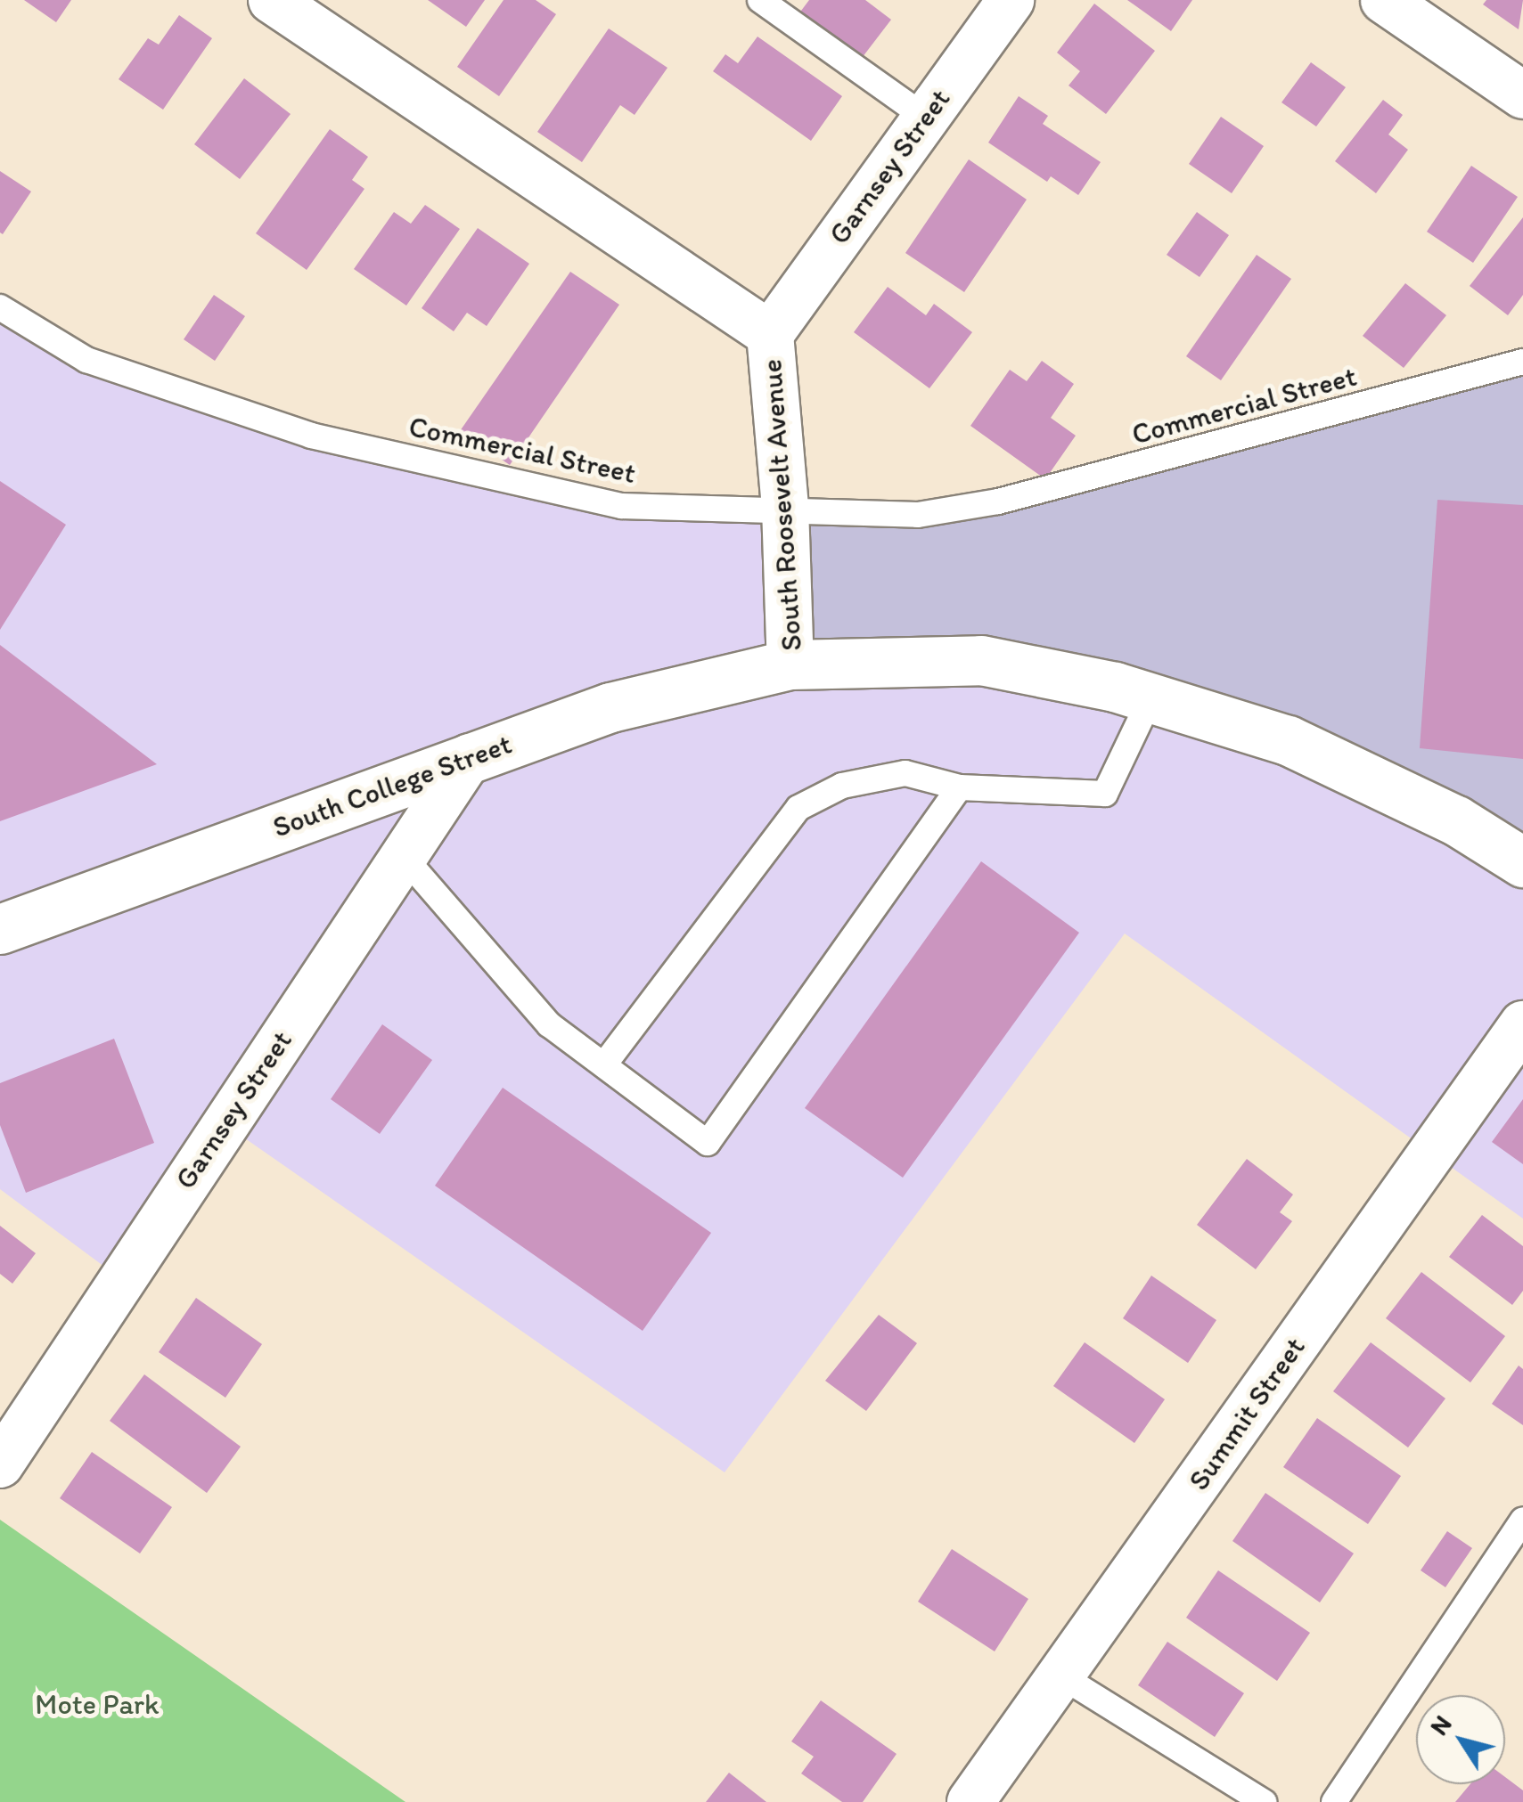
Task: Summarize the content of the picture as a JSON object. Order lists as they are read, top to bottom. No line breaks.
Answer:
{"streets":{"street":["Garnsey Street","South Roosevelt Avenue","South College Street","Summit Street"],"lane":["Commercial Street"]},"crossings":[["Garnsey Street","South Roosevelt Avenue"],["Garnsey Street","South College Street"],["Commercial Street","South Roosevelt Avenue"],["South Roosevelt Avenue","South College Street"]],"parks":["Mote Park"],"north":"top left"}
